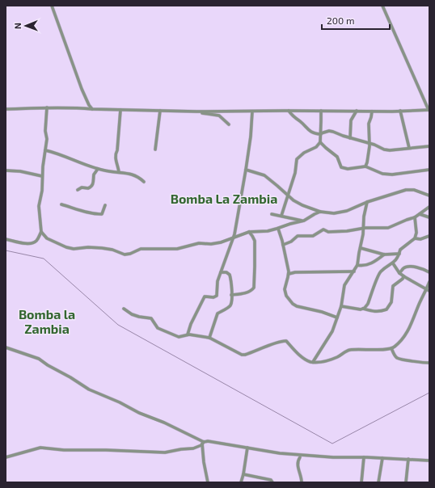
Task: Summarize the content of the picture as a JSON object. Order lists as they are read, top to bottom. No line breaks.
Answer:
{"districts":["Bomba La Zambia","Bomba la Zambia"],"scale_bar":"200 m","north":"left"}
